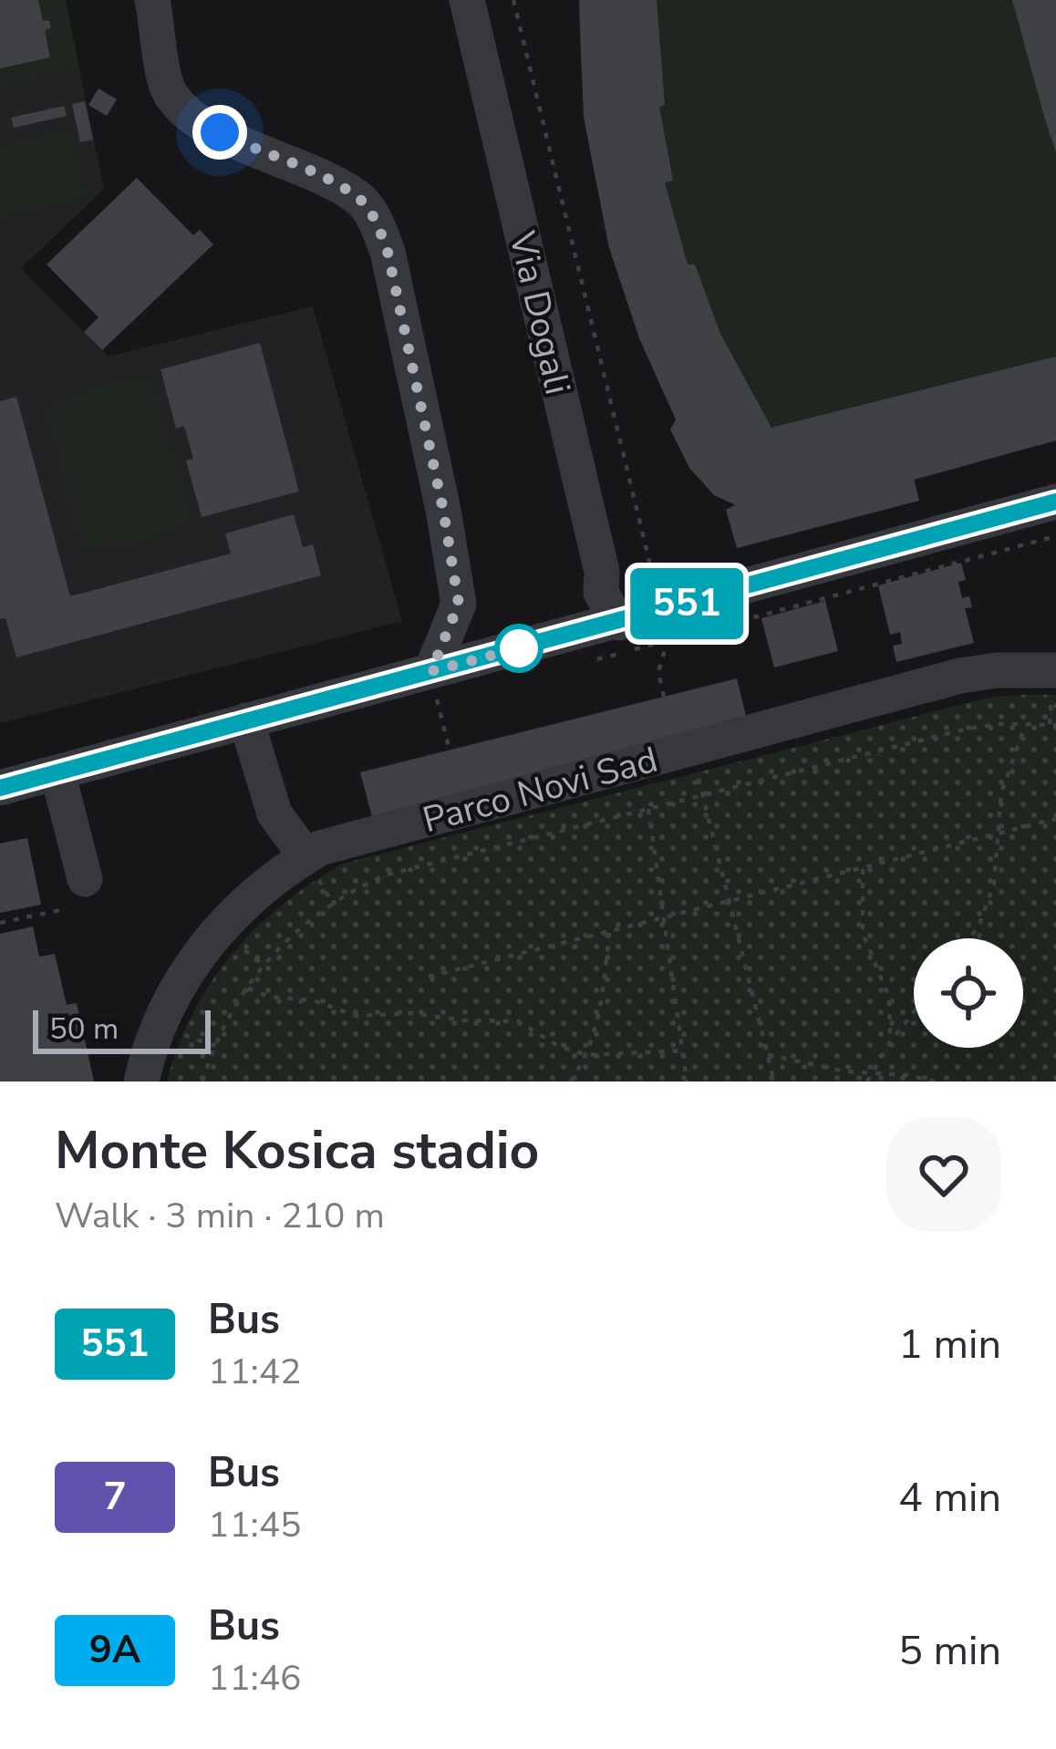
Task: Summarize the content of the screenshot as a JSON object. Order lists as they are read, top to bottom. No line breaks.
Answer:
{"streets":{"street":["Via Dogali","Parco Novi Sad"]},"lines":["bus line 551"],"scale_bar":"50 m","page":{"on_map":"551","scale":"50 m","heading":["Monte Kosica stadio","Walk · 3 min · 210 m"],"list":[{"mark":"551","name":"Bus","note":"11:42","value":"1 min"},{"mark":"7","name":"Bus","note":"11:45","value":"4 min"},{"mark":"9A","name":"Bus","note":"11:46","value":"5 min"}]}}
